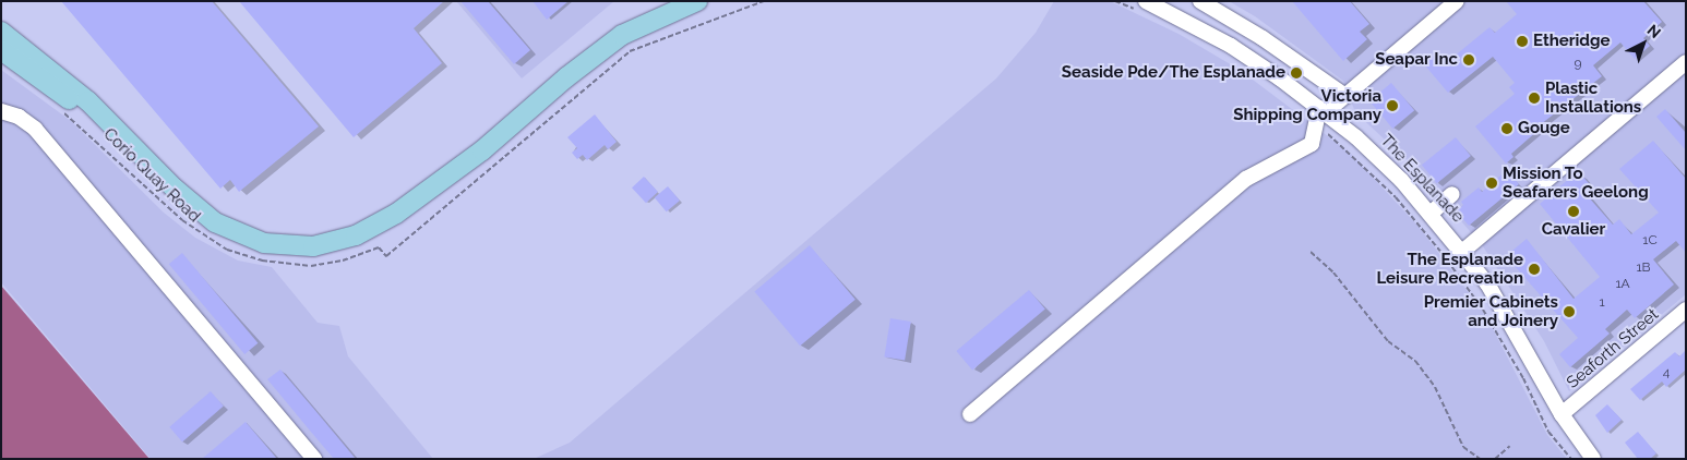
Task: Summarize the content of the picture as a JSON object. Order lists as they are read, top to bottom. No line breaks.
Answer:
{"streets":{"main road":["Corio Quay Road"],"street":["The Esplanade","Seaforth Street"]},"crossings":[["The Esplanade","Seaforth Street"]],"places":["Etheridge","Seapar Inc","Seaside Pde/The Esplanade","Plastic Installations","Victoria Shipping Company","Gouge","Mission To Seafarers Geelong","Cavalier","The Esplanade Leisure Recreation","Premier Cabinets and Joinery"],"house_numbers":["9","1C","1B","1A","1","4"],"north":"top right"}
